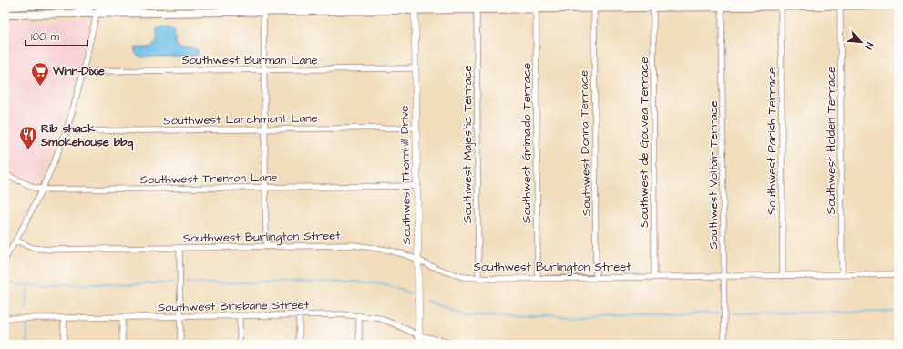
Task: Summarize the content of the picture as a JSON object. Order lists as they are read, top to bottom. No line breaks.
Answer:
{"streets":{"street":["Southwest Burman Lane","Southwest Larchmont Lane","Southwest Holden Terrace","Southwest Parish Terrace","Southwest de Gouvea Terrace","Southwest Grimaldo Terrace","Southwest Donna Terrace","Southwest Majestic Terrace","Southwest Thornhill Drive","Southwest Voltair Terrace","Southwest Trenton Lane","Southwest Burlington Street","Southwest Brisbane Street"]},"crossings":[["Southwest Burman Lane","Southwest Thornhill Drive"],["Southwest Larchmont Lane","Southwest Thornhill Drive"],["Southwest Holden Terrace","Southwest Burlington Street"],["Southwest Parish Terrace","Southwest Burlington Street"],["Southwest de Gouvea Terrace","Southwest Burlington Street"],["Southwest Grimaldo Terrace","Southwest Burlington Street"],["Southwest Donna Terrace","Southwest Burlington Street"],["Southwest Majestic Terrace","Southwest Burlington Street"],["Southwest Thornhill Drive","Southwest Trenton Lane"],["Southwest Thornhill Drive","Southwest Burlington Street"],["Southwest Thornhill Drive","Southwest Brisbane Street"],["Southwest Voltair Terrace","Southwest Burlington Street"]],"places":{"supermarket":["Winn-Dixie"],"restaurant":["Rib shack Smokehouse bbq"]},"scale_bar":"100 m","north":"bottom right"}
